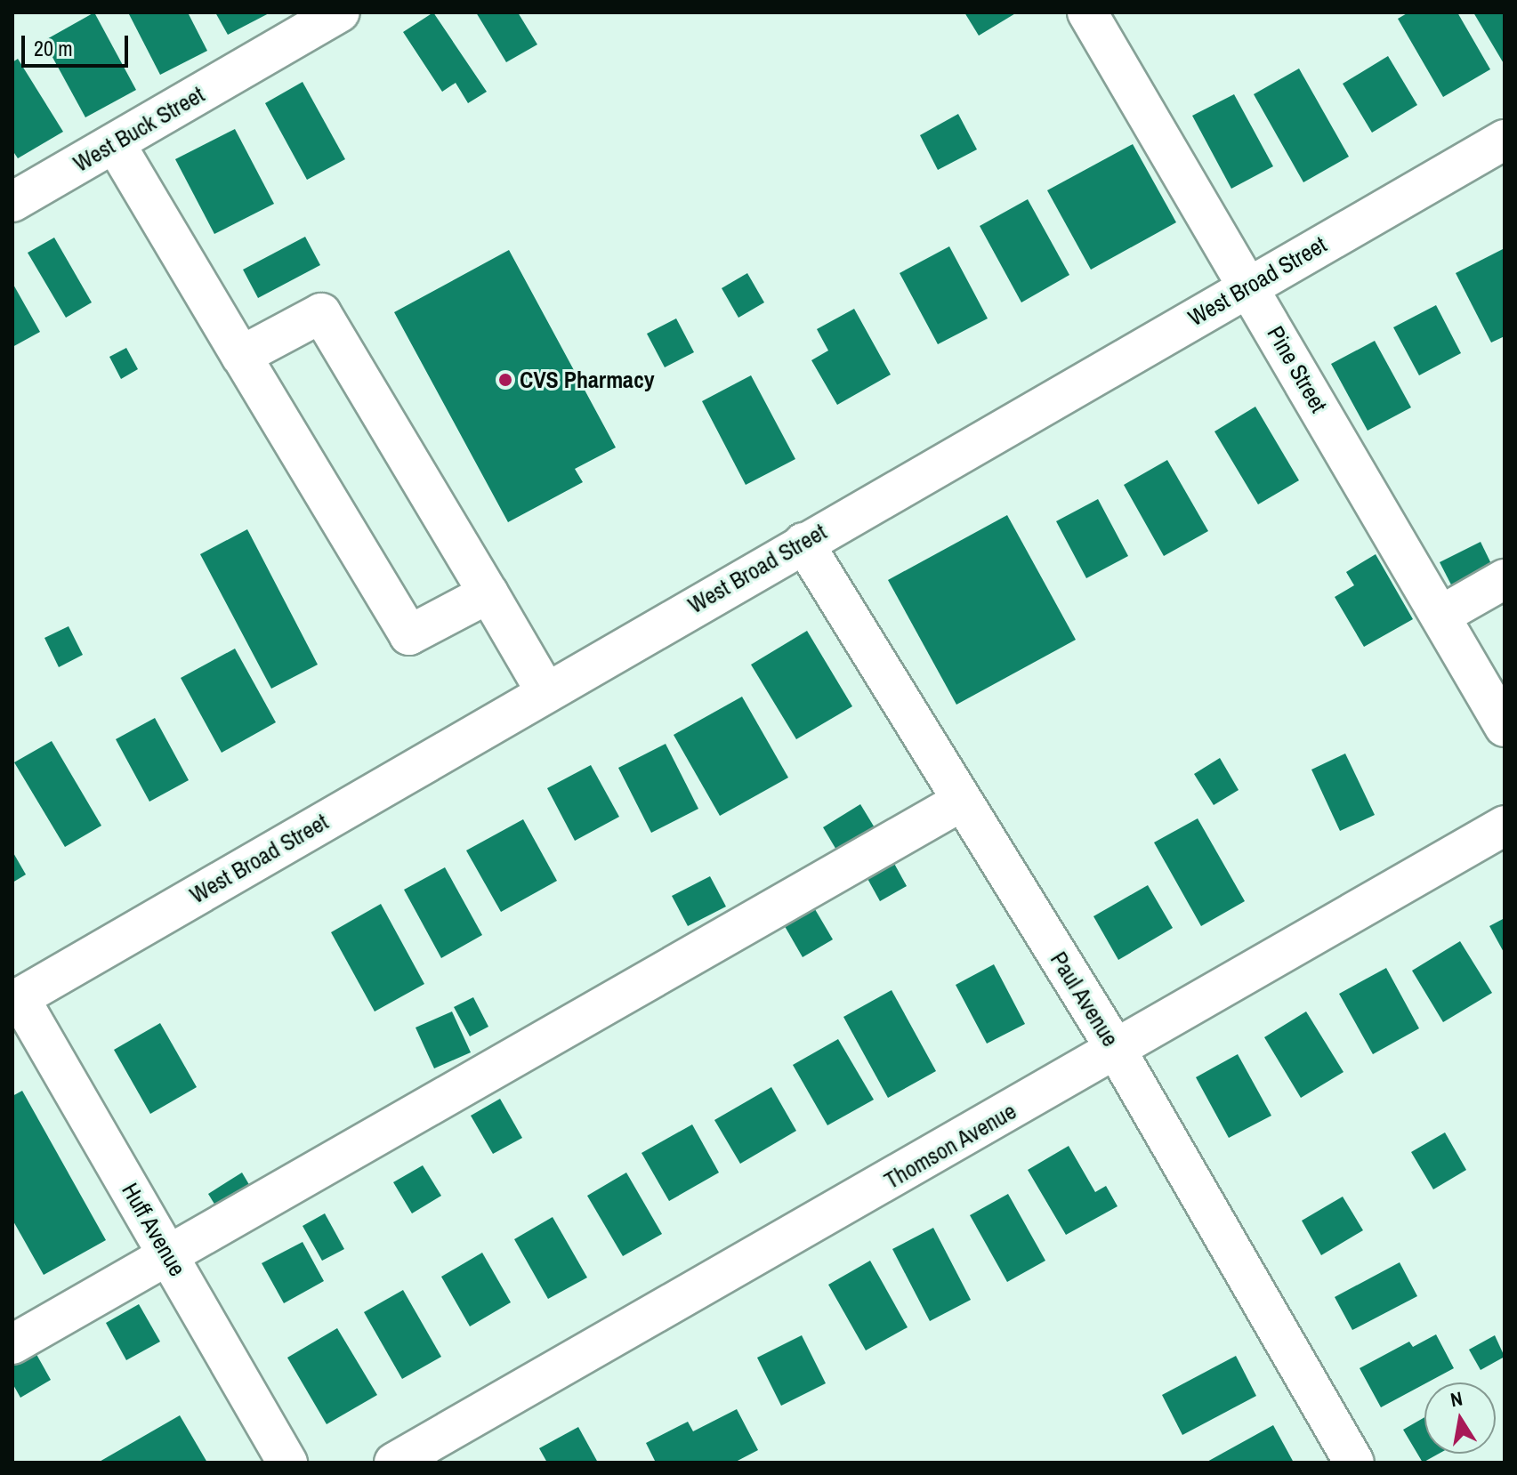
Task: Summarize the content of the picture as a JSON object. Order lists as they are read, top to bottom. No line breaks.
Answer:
{"streets":{"street":["West Buck Street","West Broad Street","Pine Street","Paul Avenue","Thomson Avenue","Huff Avenue"]},"crossings":[["West Broad Street","Pine Street"],["West Broad Street","Paul Avenue"],["West Broad Street","Huff Avenue"],["Paul Avenue","Thomson Avenue"]],"places":["CVS Pharmacy"],"scale_bar":"20 m","north":"top"}
